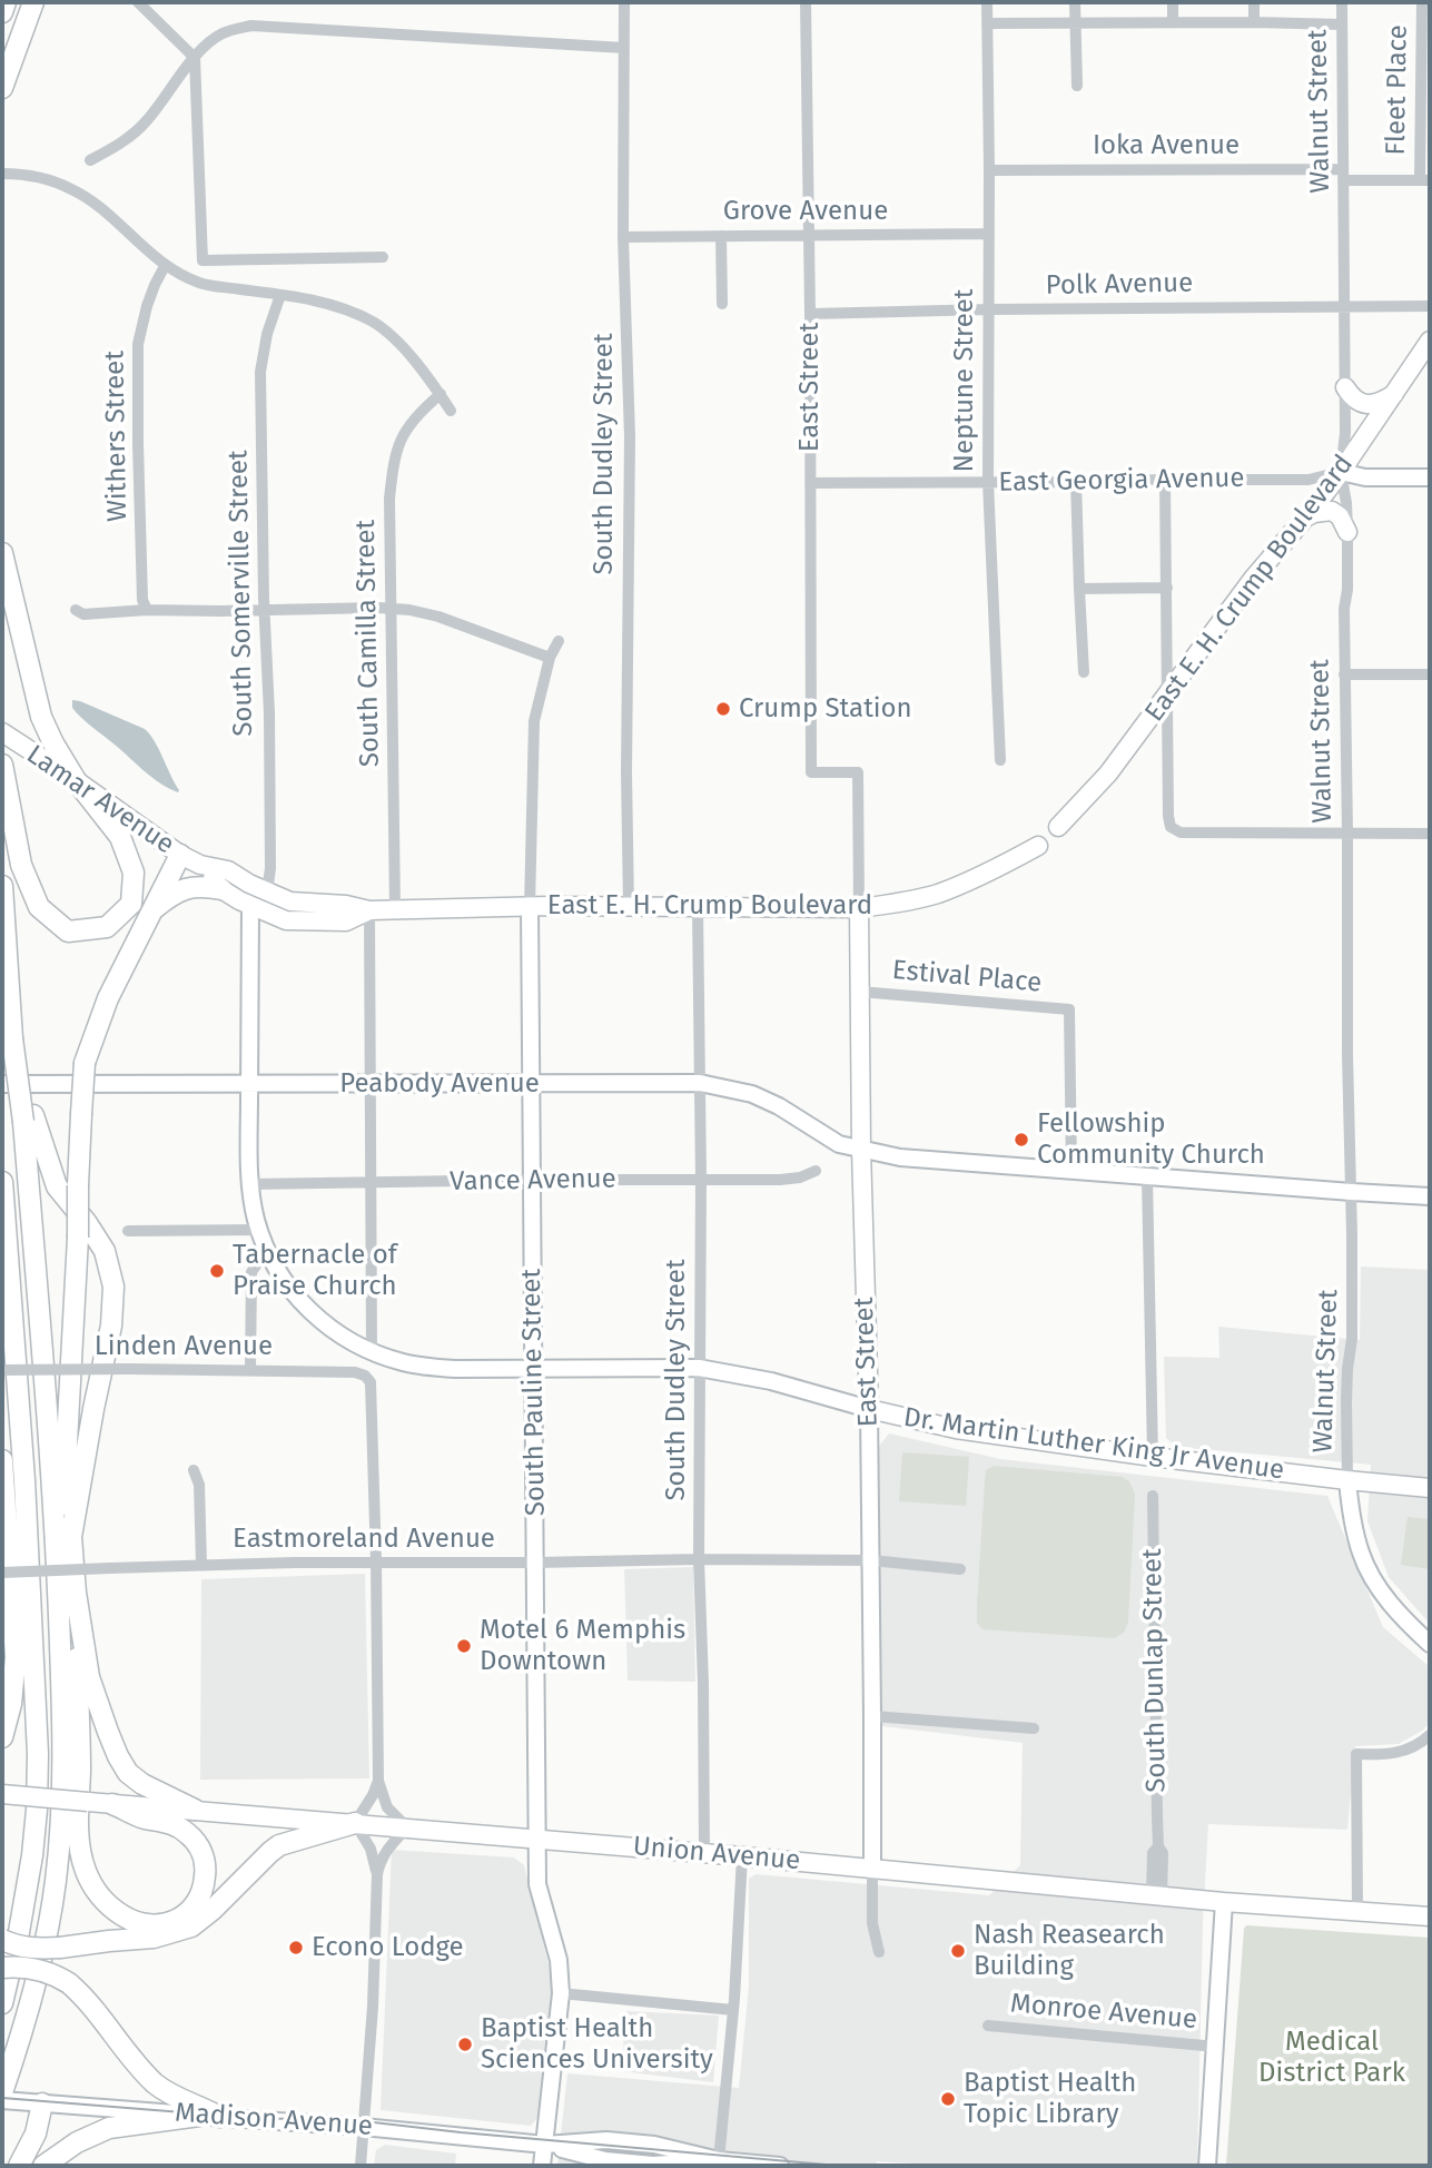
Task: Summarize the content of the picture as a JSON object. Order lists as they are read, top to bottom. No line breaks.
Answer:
{"streets":{"main road":["East Street","East E. H. Crump Boulevard","Lamar Avenue","Dr. Martin Luther King Jr Avenue","Union Avenue"],"street":["Fleet Place","Walnut Street","Ioka Avenue","Grove Avenue","Polk Avenue","Neptune Street","Withers Street","South Dudley Street","East Georgia Avenue","South Somerville Street","South Camilla Street","Estival Place","Peabody Avenue","Vance Avenue","Linden Avenue","South Pauline Street","Eastmoreland Avenue","South Dunlap Street","Monroe Avenue","Madison Avenue"]},"crossings":[["Fleet Place","Ioka Avenue"],["Walnut Street","Ioka Avenue"],["Walnut Street","Polk Avenue"],["Walnut Street","East Georgia Avenue"],["Walnut Street","East E. H. Crump Boulevard"],["Walnut Street","Dr. Martin Luther King Jr Avenue"],["Ioka Avenue","Neptune Street"],["Grove Avenue","Neptune Street"],["Grove Avenue","East Street"],["Grove Avenue","South Dudley Street"],["Polk Avenue","Neptune Street"],["Polk Avenue","East Street"],["Neptune Street","East Georgia Avenue"],["East Street","East Georgia Avenue"],["East Street","East E. H. Crump Boulevard"],["East Street","Estival Place"],["East Street","Peabody Avenue"],["East Street","Dr. Martin Luther King Jr Avenue"],["East Street","Eastmoreland Avenue"],["East Street","Union Avenue"],["South Dudley Street","East E. H. Crump Boulevard"],["South Dudley Street","Peabody Avenue"],["South Dudley Street","Vance Avenue"],["South Dudley Street","Dr. Martin Luther King Jr Avenue"],["South Dudley Street","Eastmoreland Avenue"],["South Dudley Street","Union Avenue"],["East Georgia Avenue","East E. H. Crump Boulevard"],["East E. H. Crump Boulevard","South Somerville Street"],["East E. H. Crump Boulevard","South Camilla Street"],["East E. H. Crump Boulevard","Lamar Avenue"],["East E. H. Crump Boulevard","South Pauline Street"],["East E. H. Crump Boulevard","Dr. Martin Luther King Jr Avenue"],["Peabody Avenue","South Pauline Street"],["Peabody Avenue","Dr. Martin Luther King Jr Avenue"],["Vance Avenue","South Pauline Street"],["Vance Avenue","Dr. Martin Luther King Jr Avenue"],["Linden Avenue","Eastmoreland Avenue"],["South Pauline Street","Dr. Martin Luther King Jr Avenue"],["South Pauline Street","Eastmoreland Avenue"],["South Pauline Street","Union Avenue"],["South Pauline Street","Madison Avenue"],["South Dunlap Street","Union Avenue"]],"parks":["Medical District Park"],"places":["Crump Station","Fellowship Community Church","Tabernacle of Praise Church","Motel 6 Memphis Downtown","Econo Lodge","Nash Reasearch Building","Baptist Health Sciences University","Baptist Health Topic Library"]}
